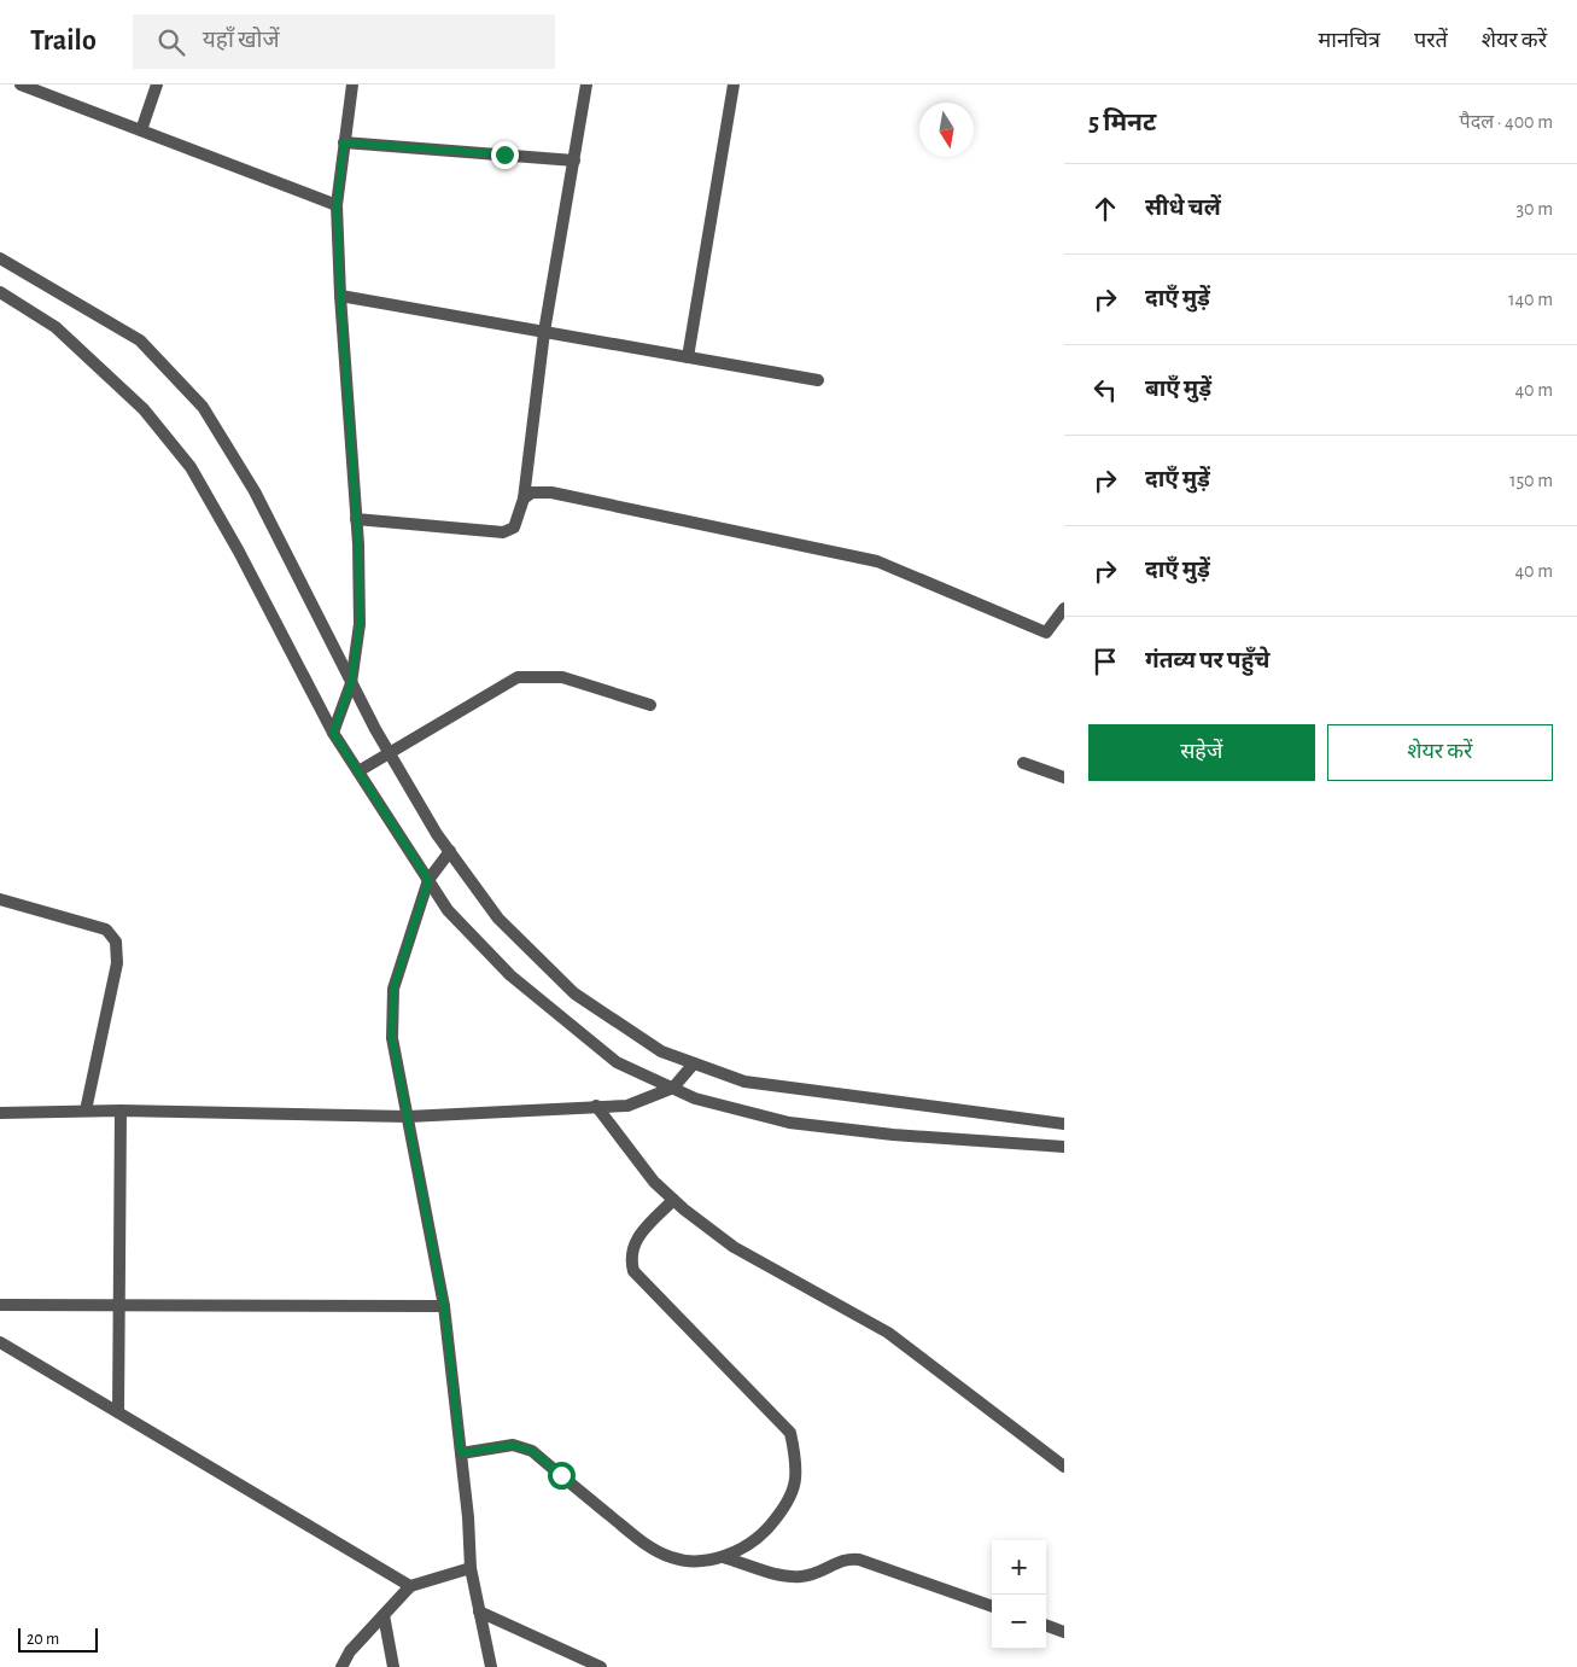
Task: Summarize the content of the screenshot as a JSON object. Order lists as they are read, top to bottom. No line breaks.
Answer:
{"scale_bar":"20 m","north":"bottom","page":{"header":"Trailo","search":"यहाँ खोजें","nav":["मानचित्र","परतें","शेयर करें"],"heading":["5 मिनट","पैदल · 400 m"],"list":[["सीधे चलें","30 m"],["दाएँ मुड़ें","140 m"],["बाएँ मुड़ें","40 m"],["दाएँ मुड़ें","150 m"],["दाएँ मुड़ें","40 m"],"गंतव्य पर पहुँचे"],"buttons":["सहेजें","शेयर करें"],"map_buttons":["+","−"],"scale":"20 m"}}
